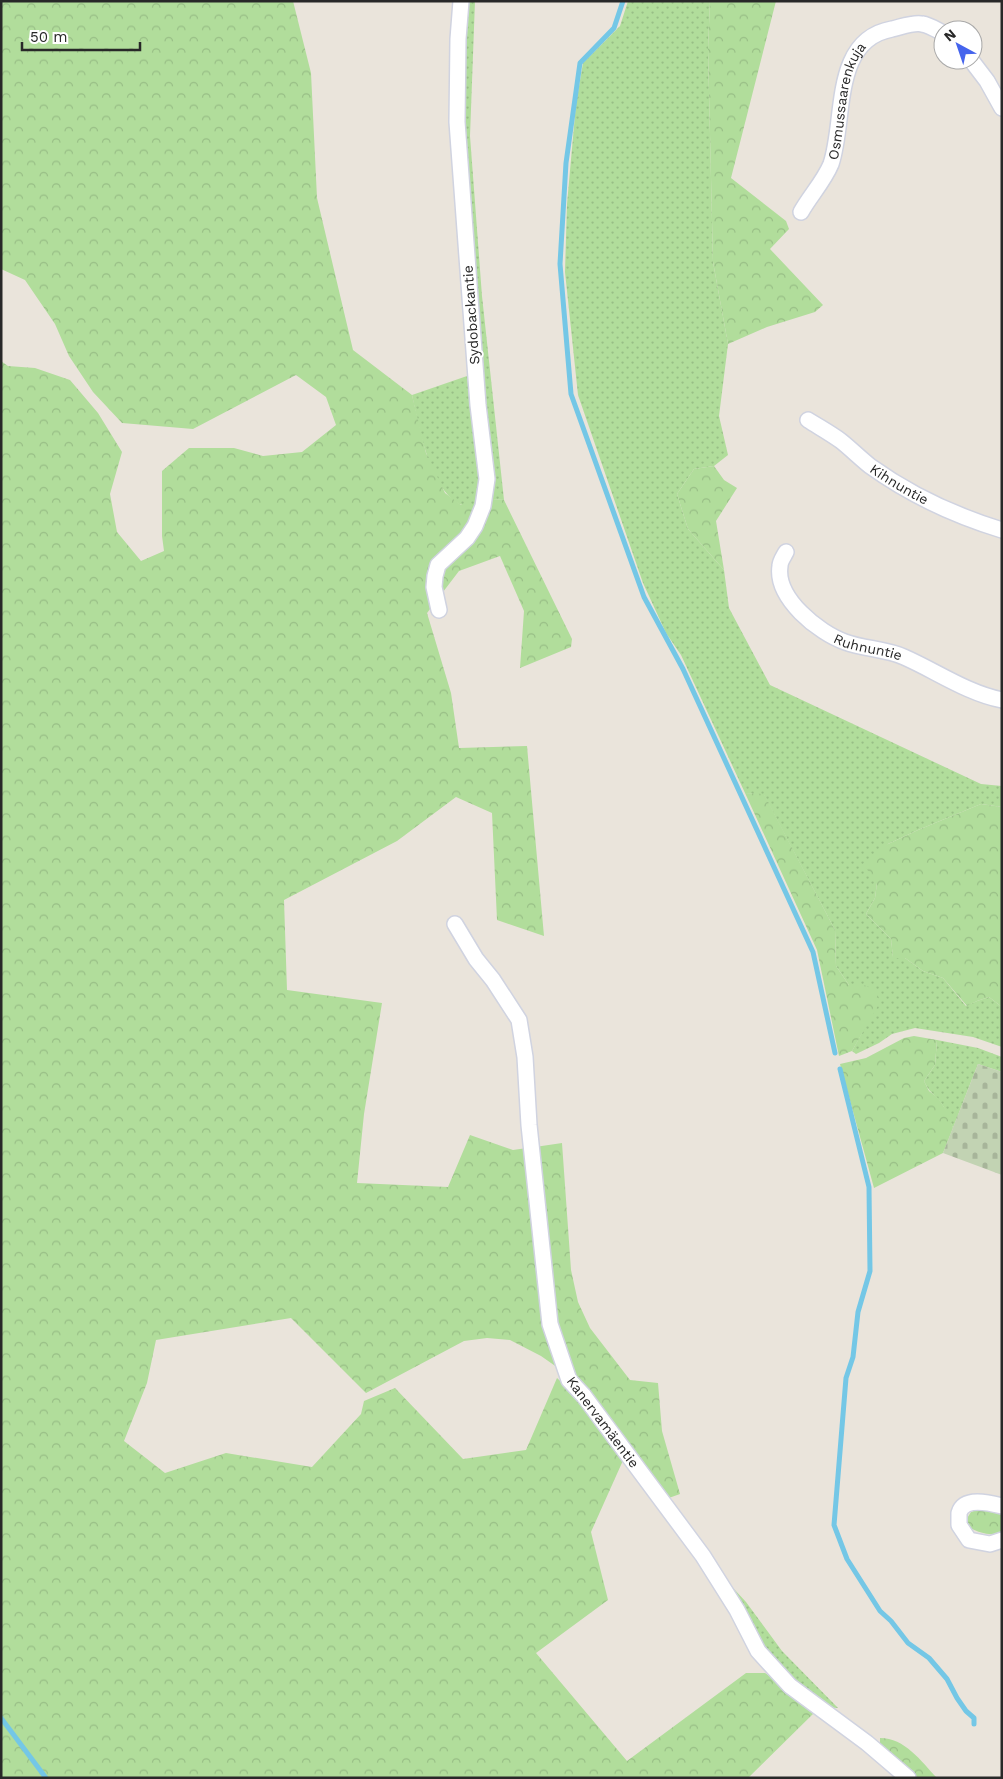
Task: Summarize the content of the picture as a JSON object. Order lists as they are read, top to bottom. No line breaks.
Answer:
{"streets":{"street":["Osmussaarenkuja","Sydobackantie","Kihnuntie","Ruhnuntie","Kanervamäentie"]},"scale_bar":"50 m","north":"top left"}
